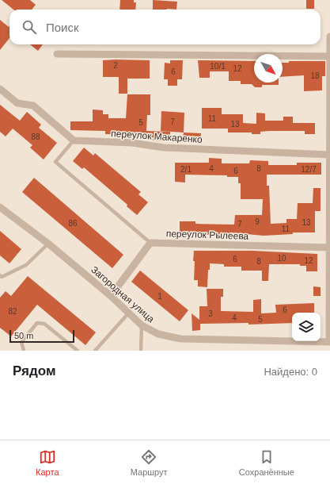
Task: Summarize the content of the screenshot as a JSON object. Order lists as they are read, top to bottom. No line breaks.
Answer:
{"streets":{"street":["переулок Макаренко","переулок Рылеева","Загородная улица"]},"house_numbers":["2","10/1","12","6","18","11","7","5","13","88","4","8","2/1","12/7","6","9","13","86","7","11","10","6","12","8","1","6","82","3","4","5"],"scale_bar":"50 m","north":"bottom right","page":{"search":"Поиск","scale":"50 m","heading":["Рядом","Найдено: 0"],"nav":["Карта","Маршрут","Сохранённые"]}}
